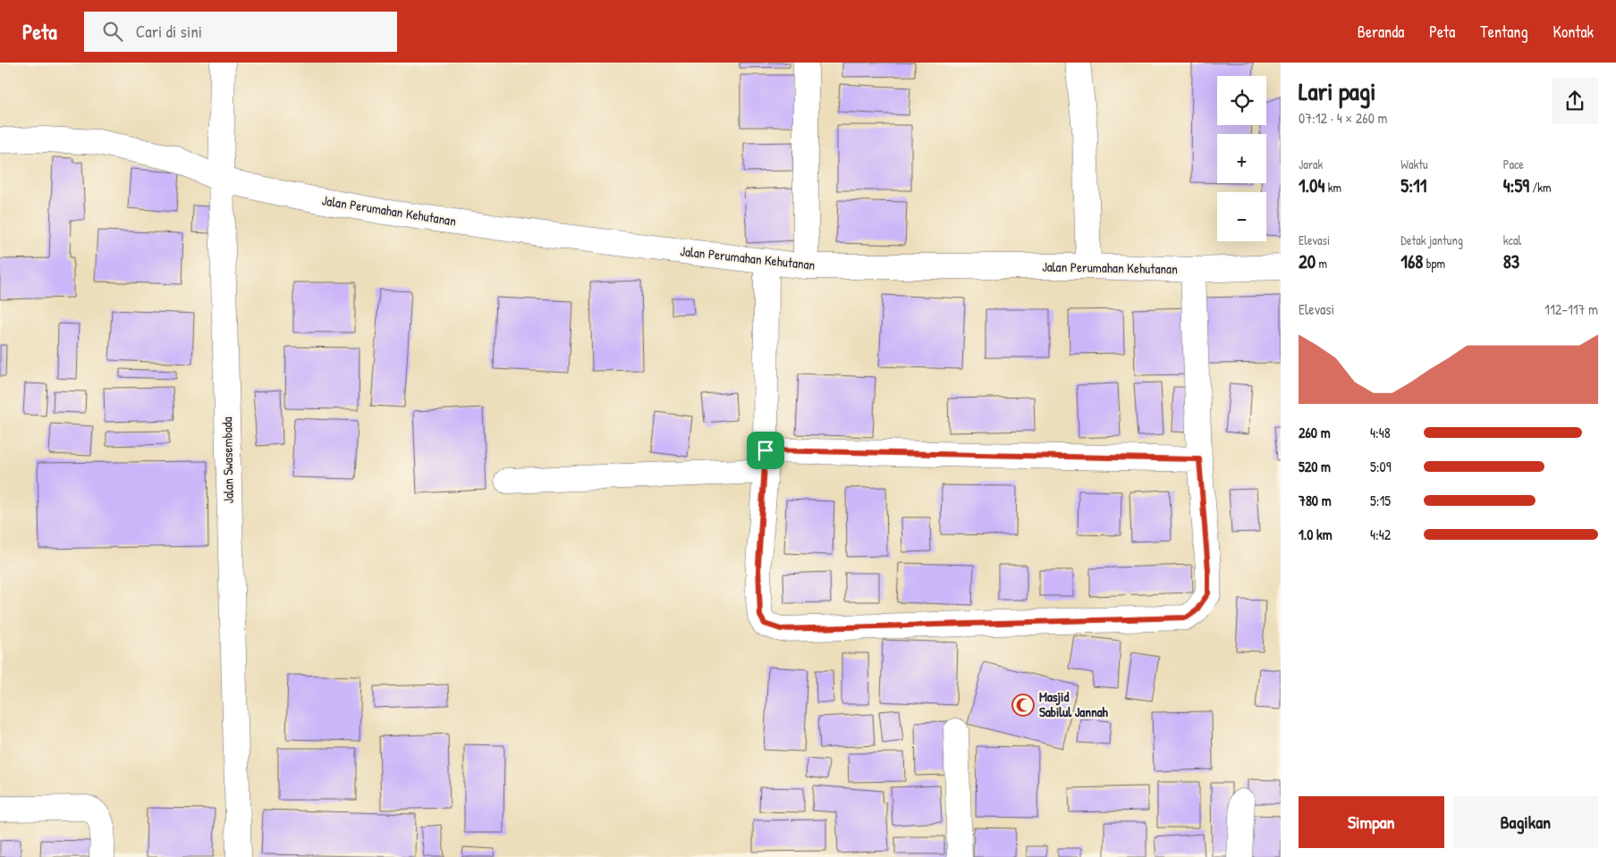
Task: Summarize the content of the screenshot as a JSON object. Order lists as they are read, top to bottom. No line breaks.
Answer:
{"streets":{"street":["Jalan Perumahan Kehutanan","Jalan Swasembada"]},"crossings":[["Jalan Perumahan Kehutanan","Jalan Swasembada"]],"places":{"mosque":["Masjid Sabilul Jannah"]},"page":{"header":"Peta","search":"Cari di sini","nav":["Beranda","Peta","Tentang","Kontak"],"heading":["Lari pagi","07:12 · 4 × 260 m"],"map_buttons":["+","−"],"stats":[["Jarak","1.04 km"],["Waktu","5:11"],["Pace","4:59 /km"],["Elevasi","20 m"],["Detak jantung","168 bpm"],["kcal","83"]],"chart":["Elevasi","112–117 m"],"list":[{"name":"260 m","note":"4:48"},{"name":"520 m","note":"5:09"},{"name":"780 m","note":"5:15"},{"name":"1.0 km","note":"4:42"}],"buttons":["Simpan","Bagikan"]}}
